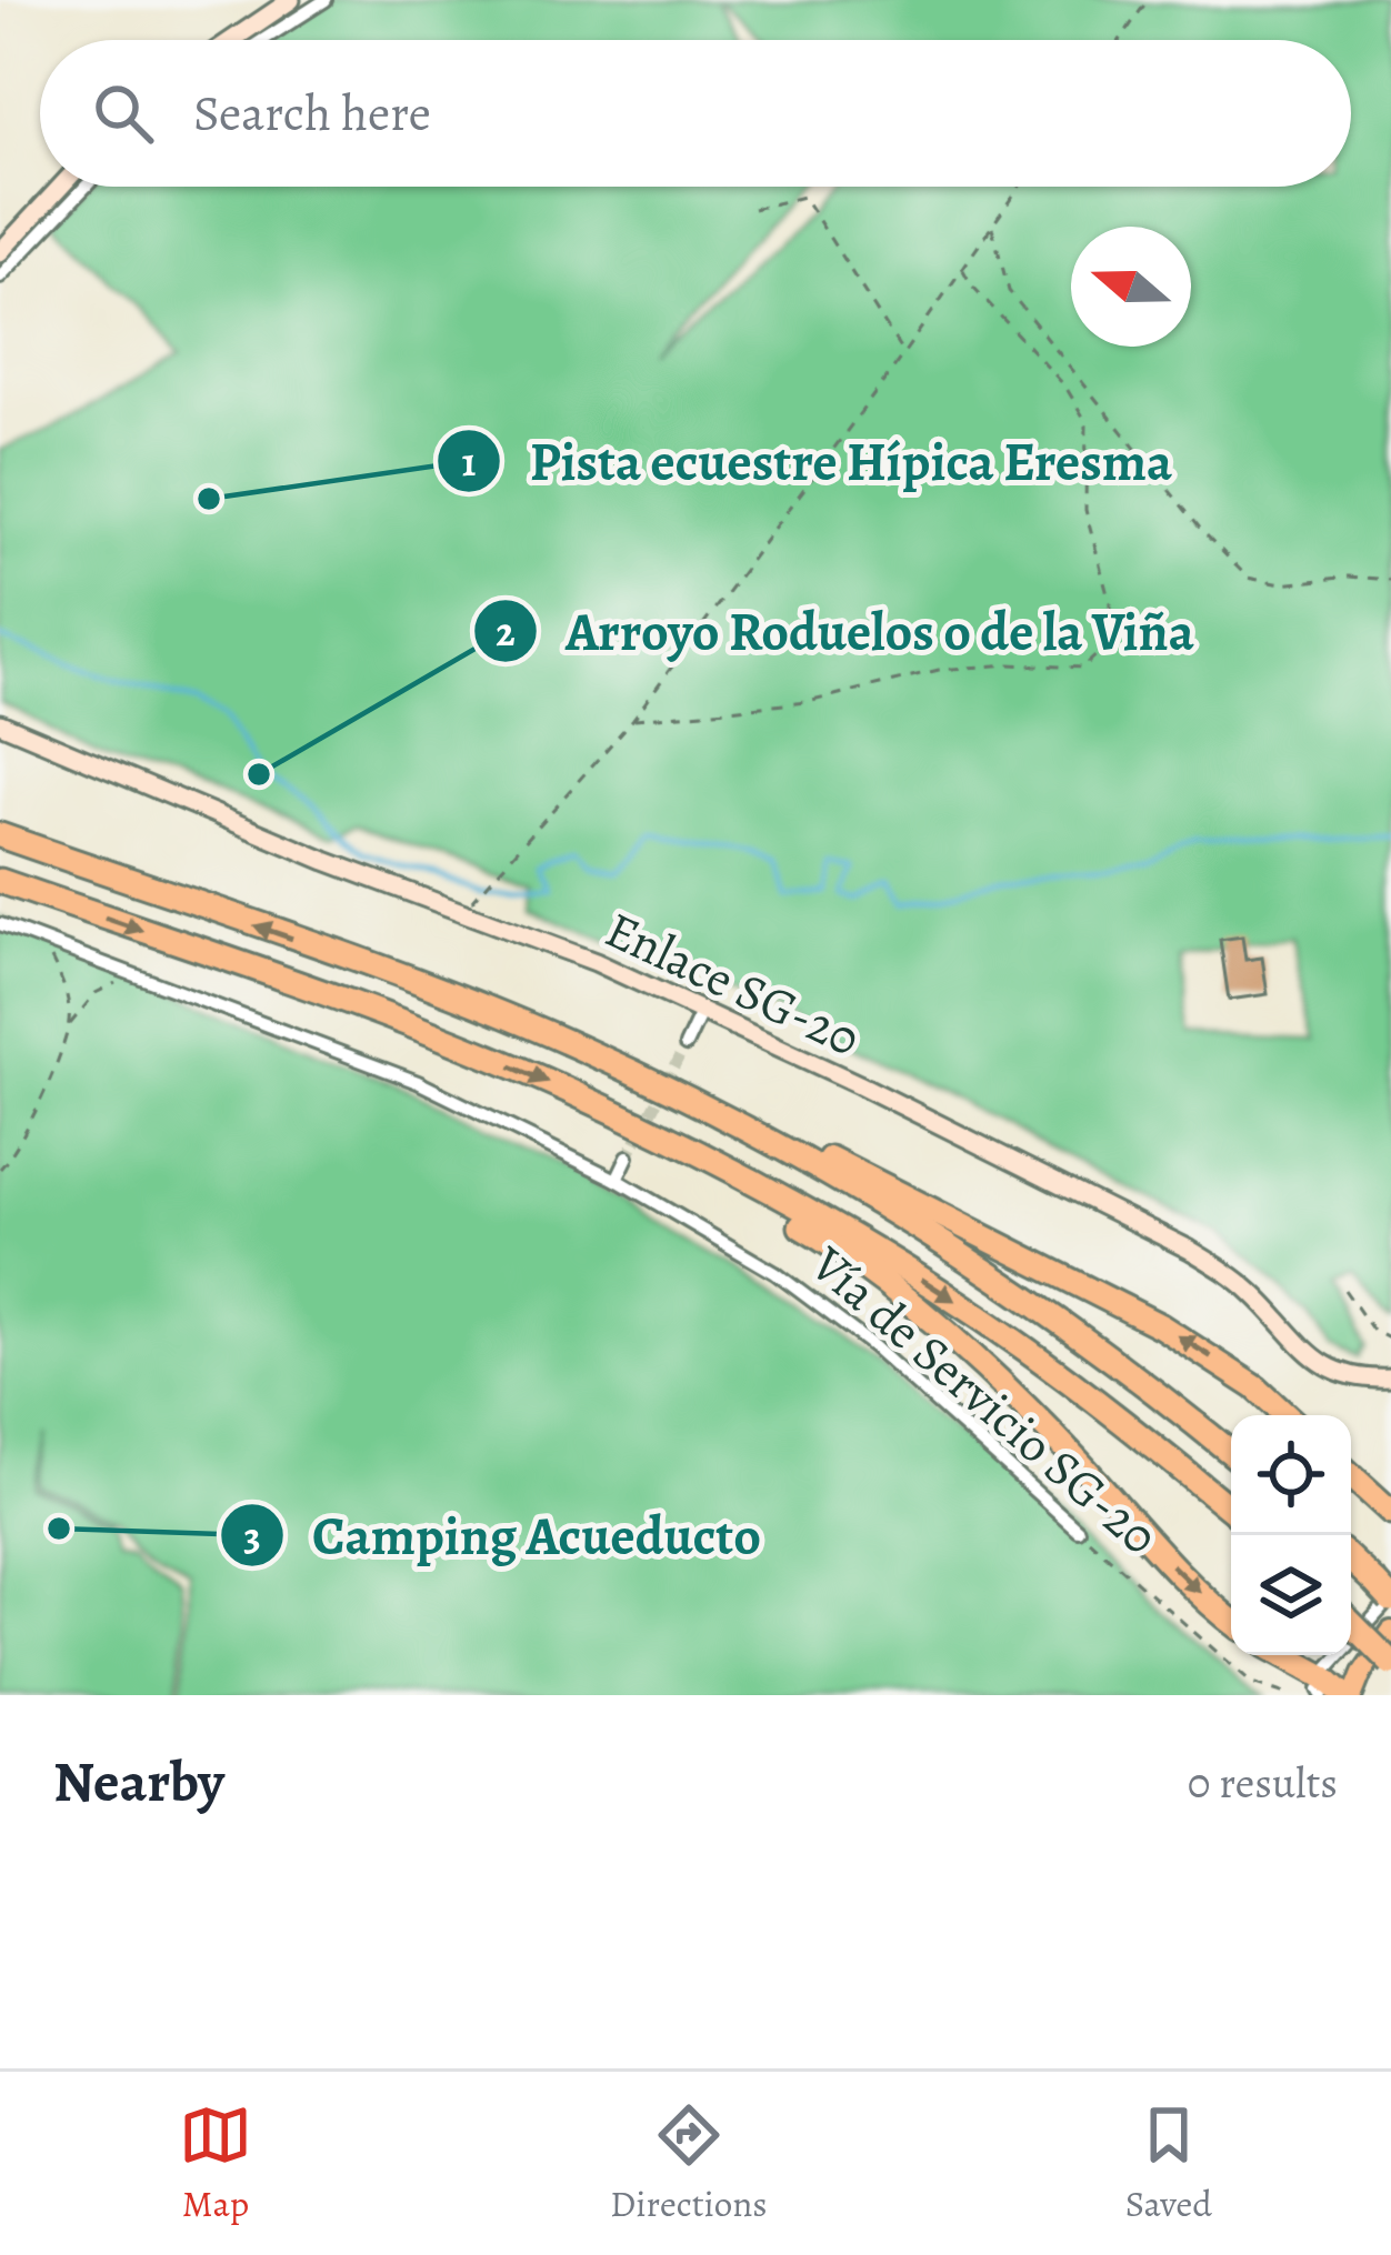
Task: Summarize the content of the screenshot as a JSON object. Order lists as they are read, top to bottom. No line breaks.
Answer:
{"streets":{"street":["Enlace SG-20","Vía de Servicio SG-20"]},"places":["Pista ecuestre Hípica Eresma","Arroyo Roduelos o de la Viña","Camping Acueducto"],"north":"left","page":{"search":"Search here","heading":["Nearby","0 results"],"nav":["Map","Directions","Saved"]}}
